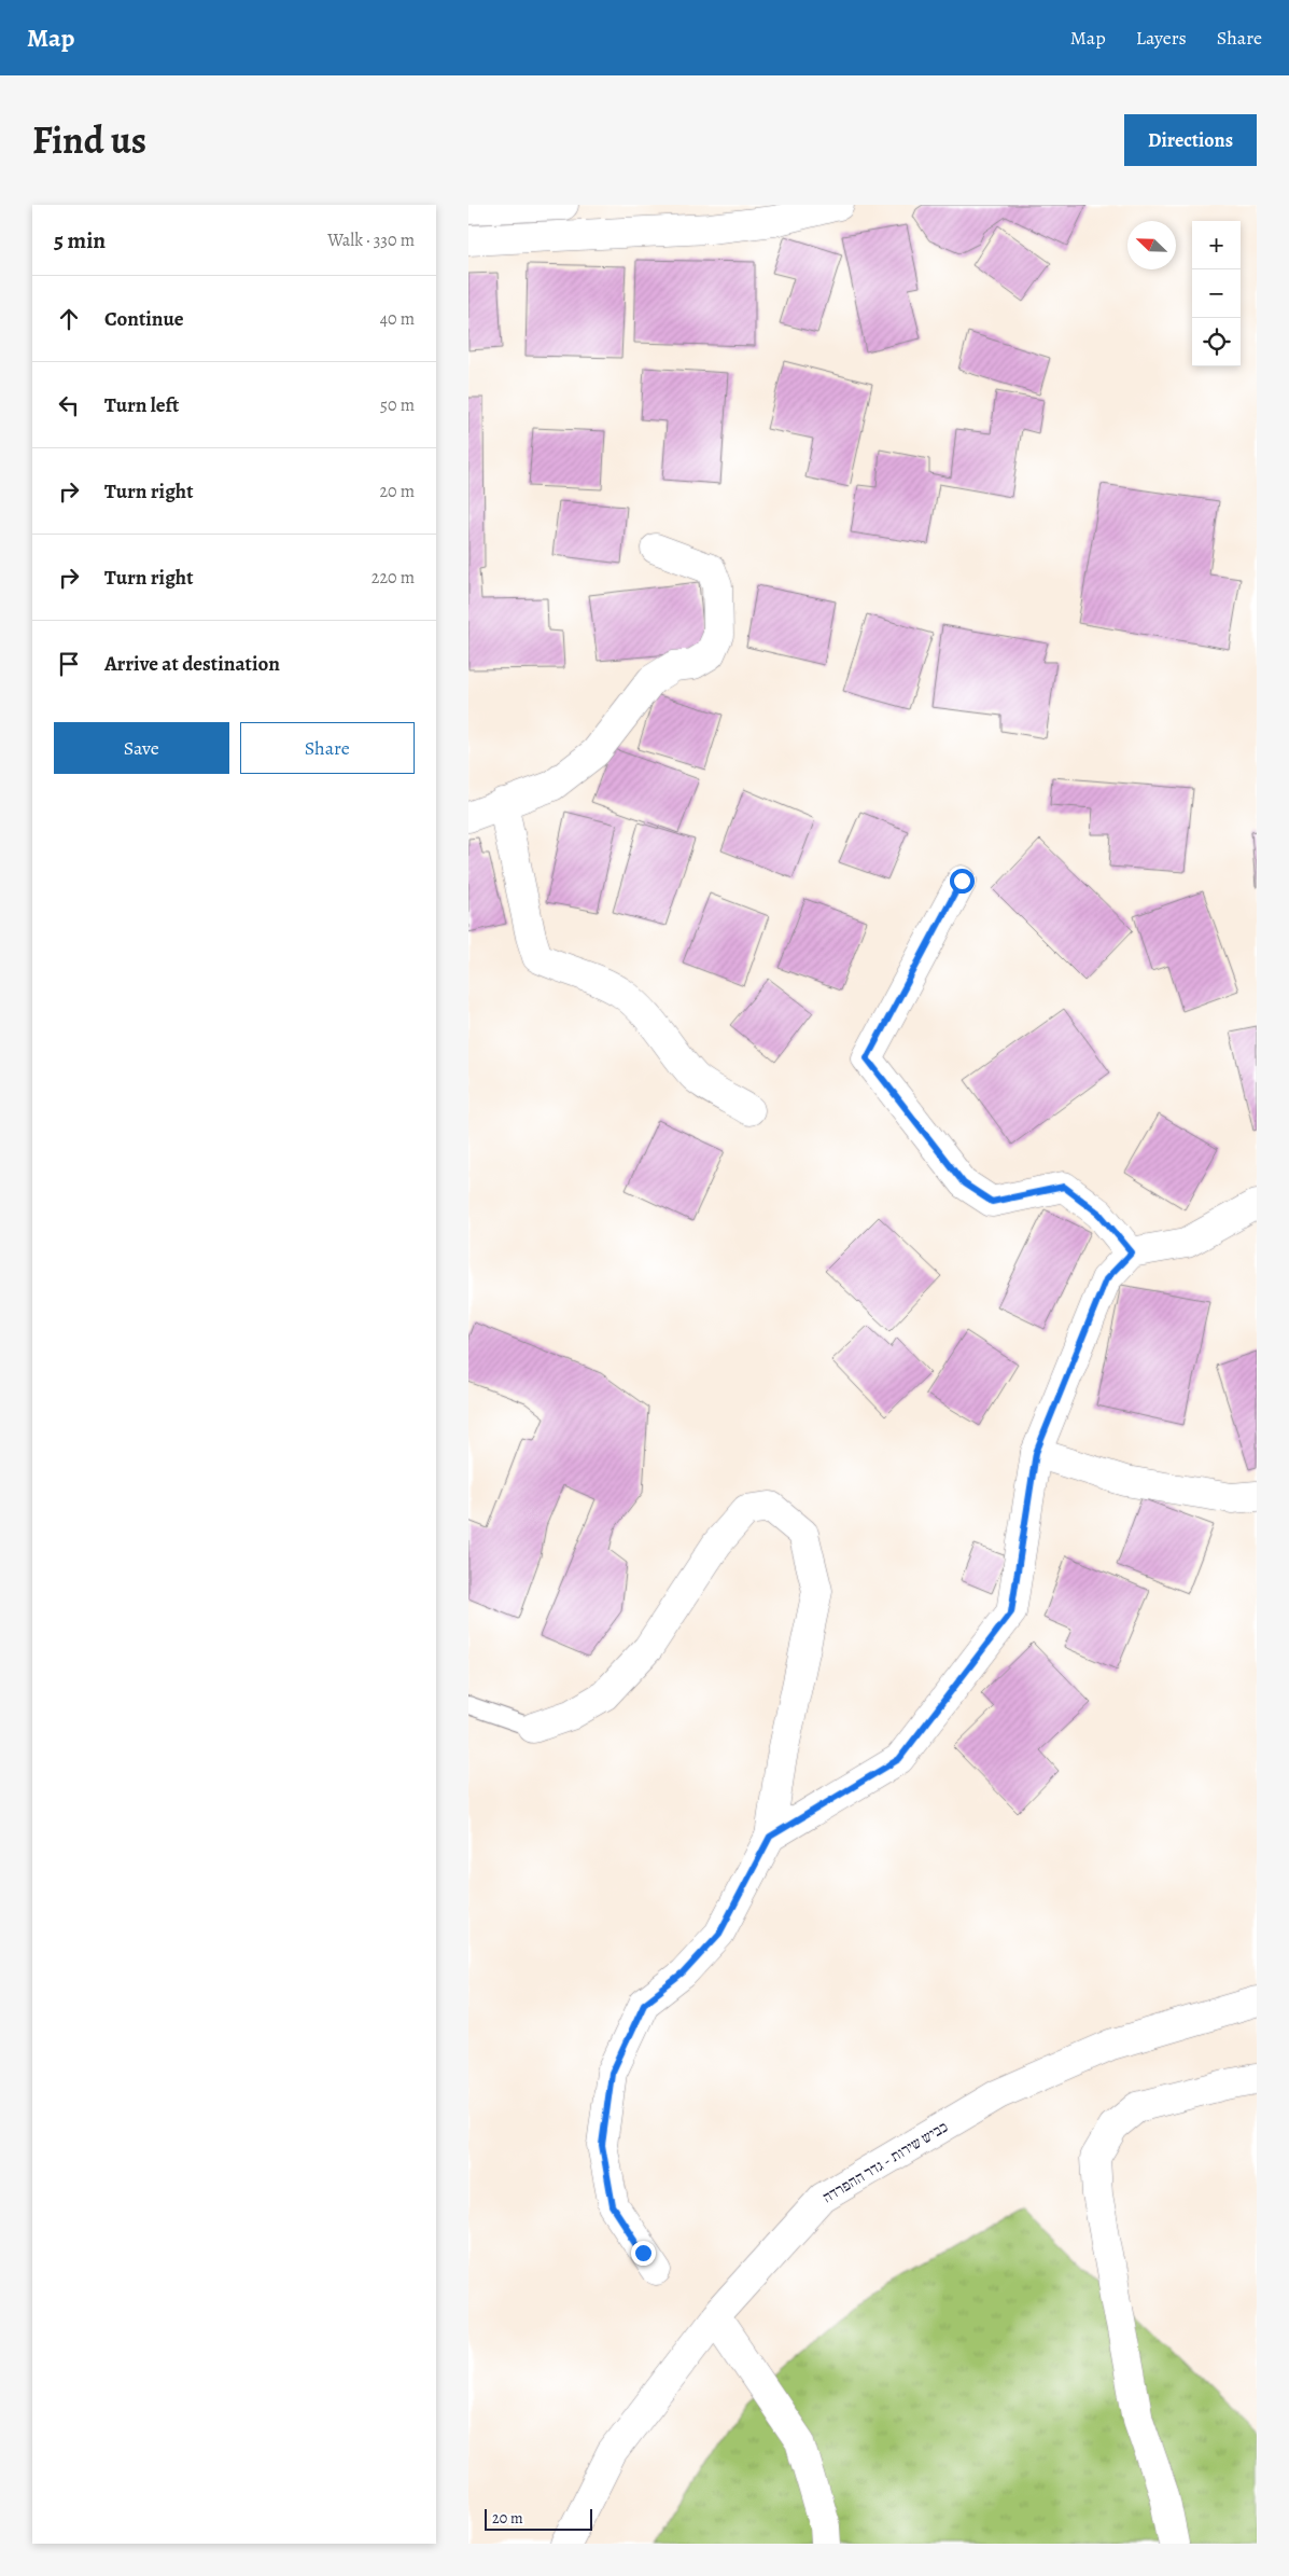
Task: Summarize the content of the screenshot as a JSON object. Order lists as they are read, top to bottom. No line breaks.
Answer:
{"streets":{"street":["כביש שירות - גדר ההפרדה"]},"scale_bar":"20 m","north":"top left","page":{"header":"Map","nav":["Map","Layers","Share"],"title":"Find us","buttons":["Directions",["Save","Share"]],"heading":["5 min","Walk · 330 m"],"map_buttons":["+","−"],"list":[["Continue","40 m"],["Turn left","50 m"],["Turn right","20 m"],["Turn right","220 m"],"Arrive at destination"],"scale":"20 m"}}
